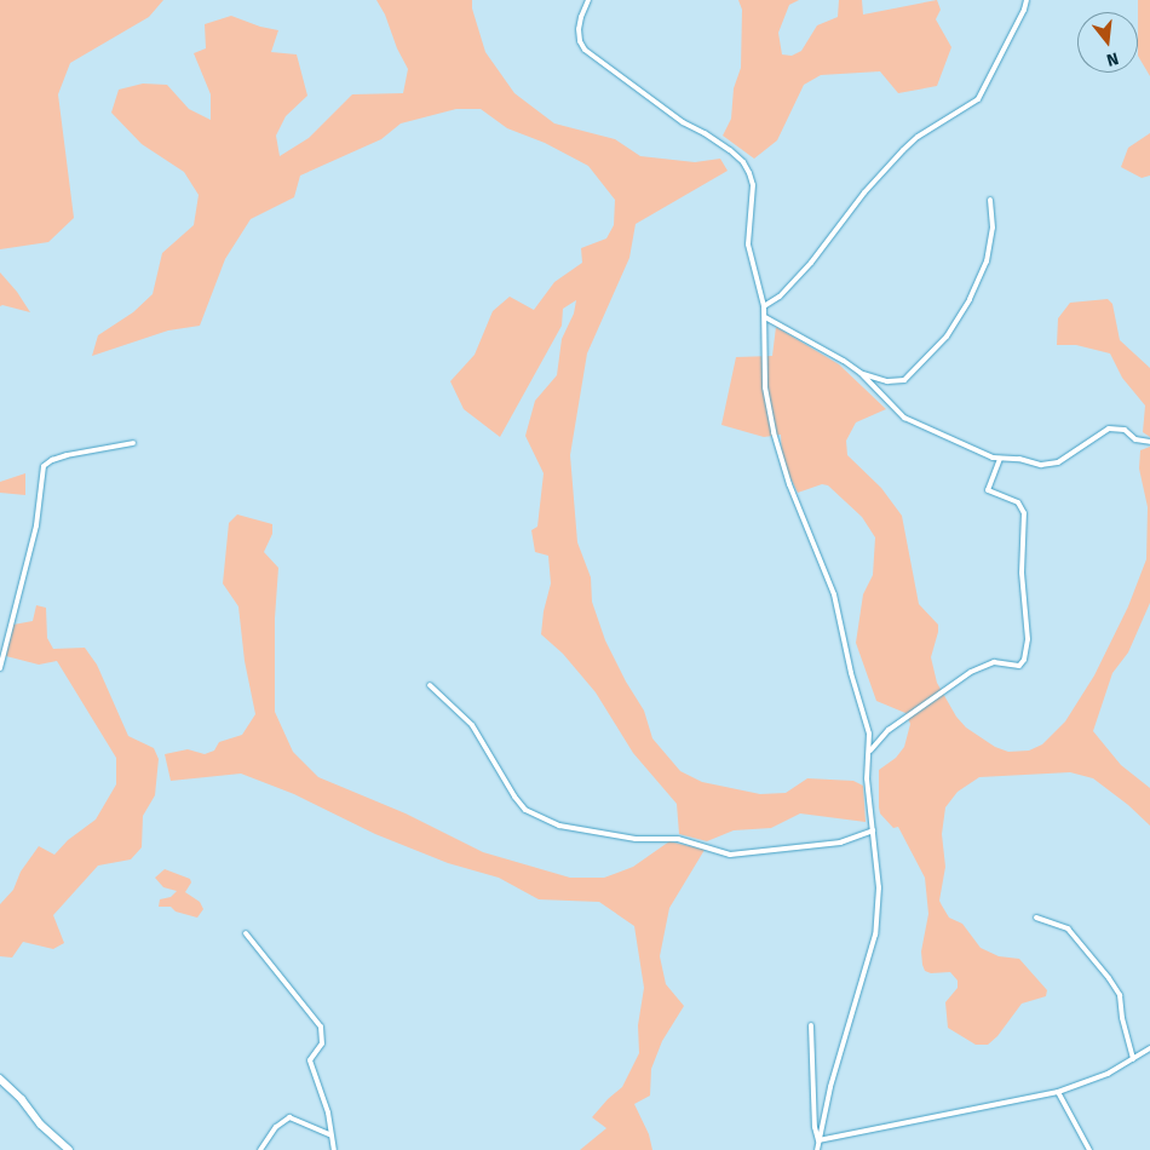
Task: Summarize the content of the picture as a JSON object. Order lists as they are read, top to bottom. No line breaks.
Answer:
{"north":"bottom"}
